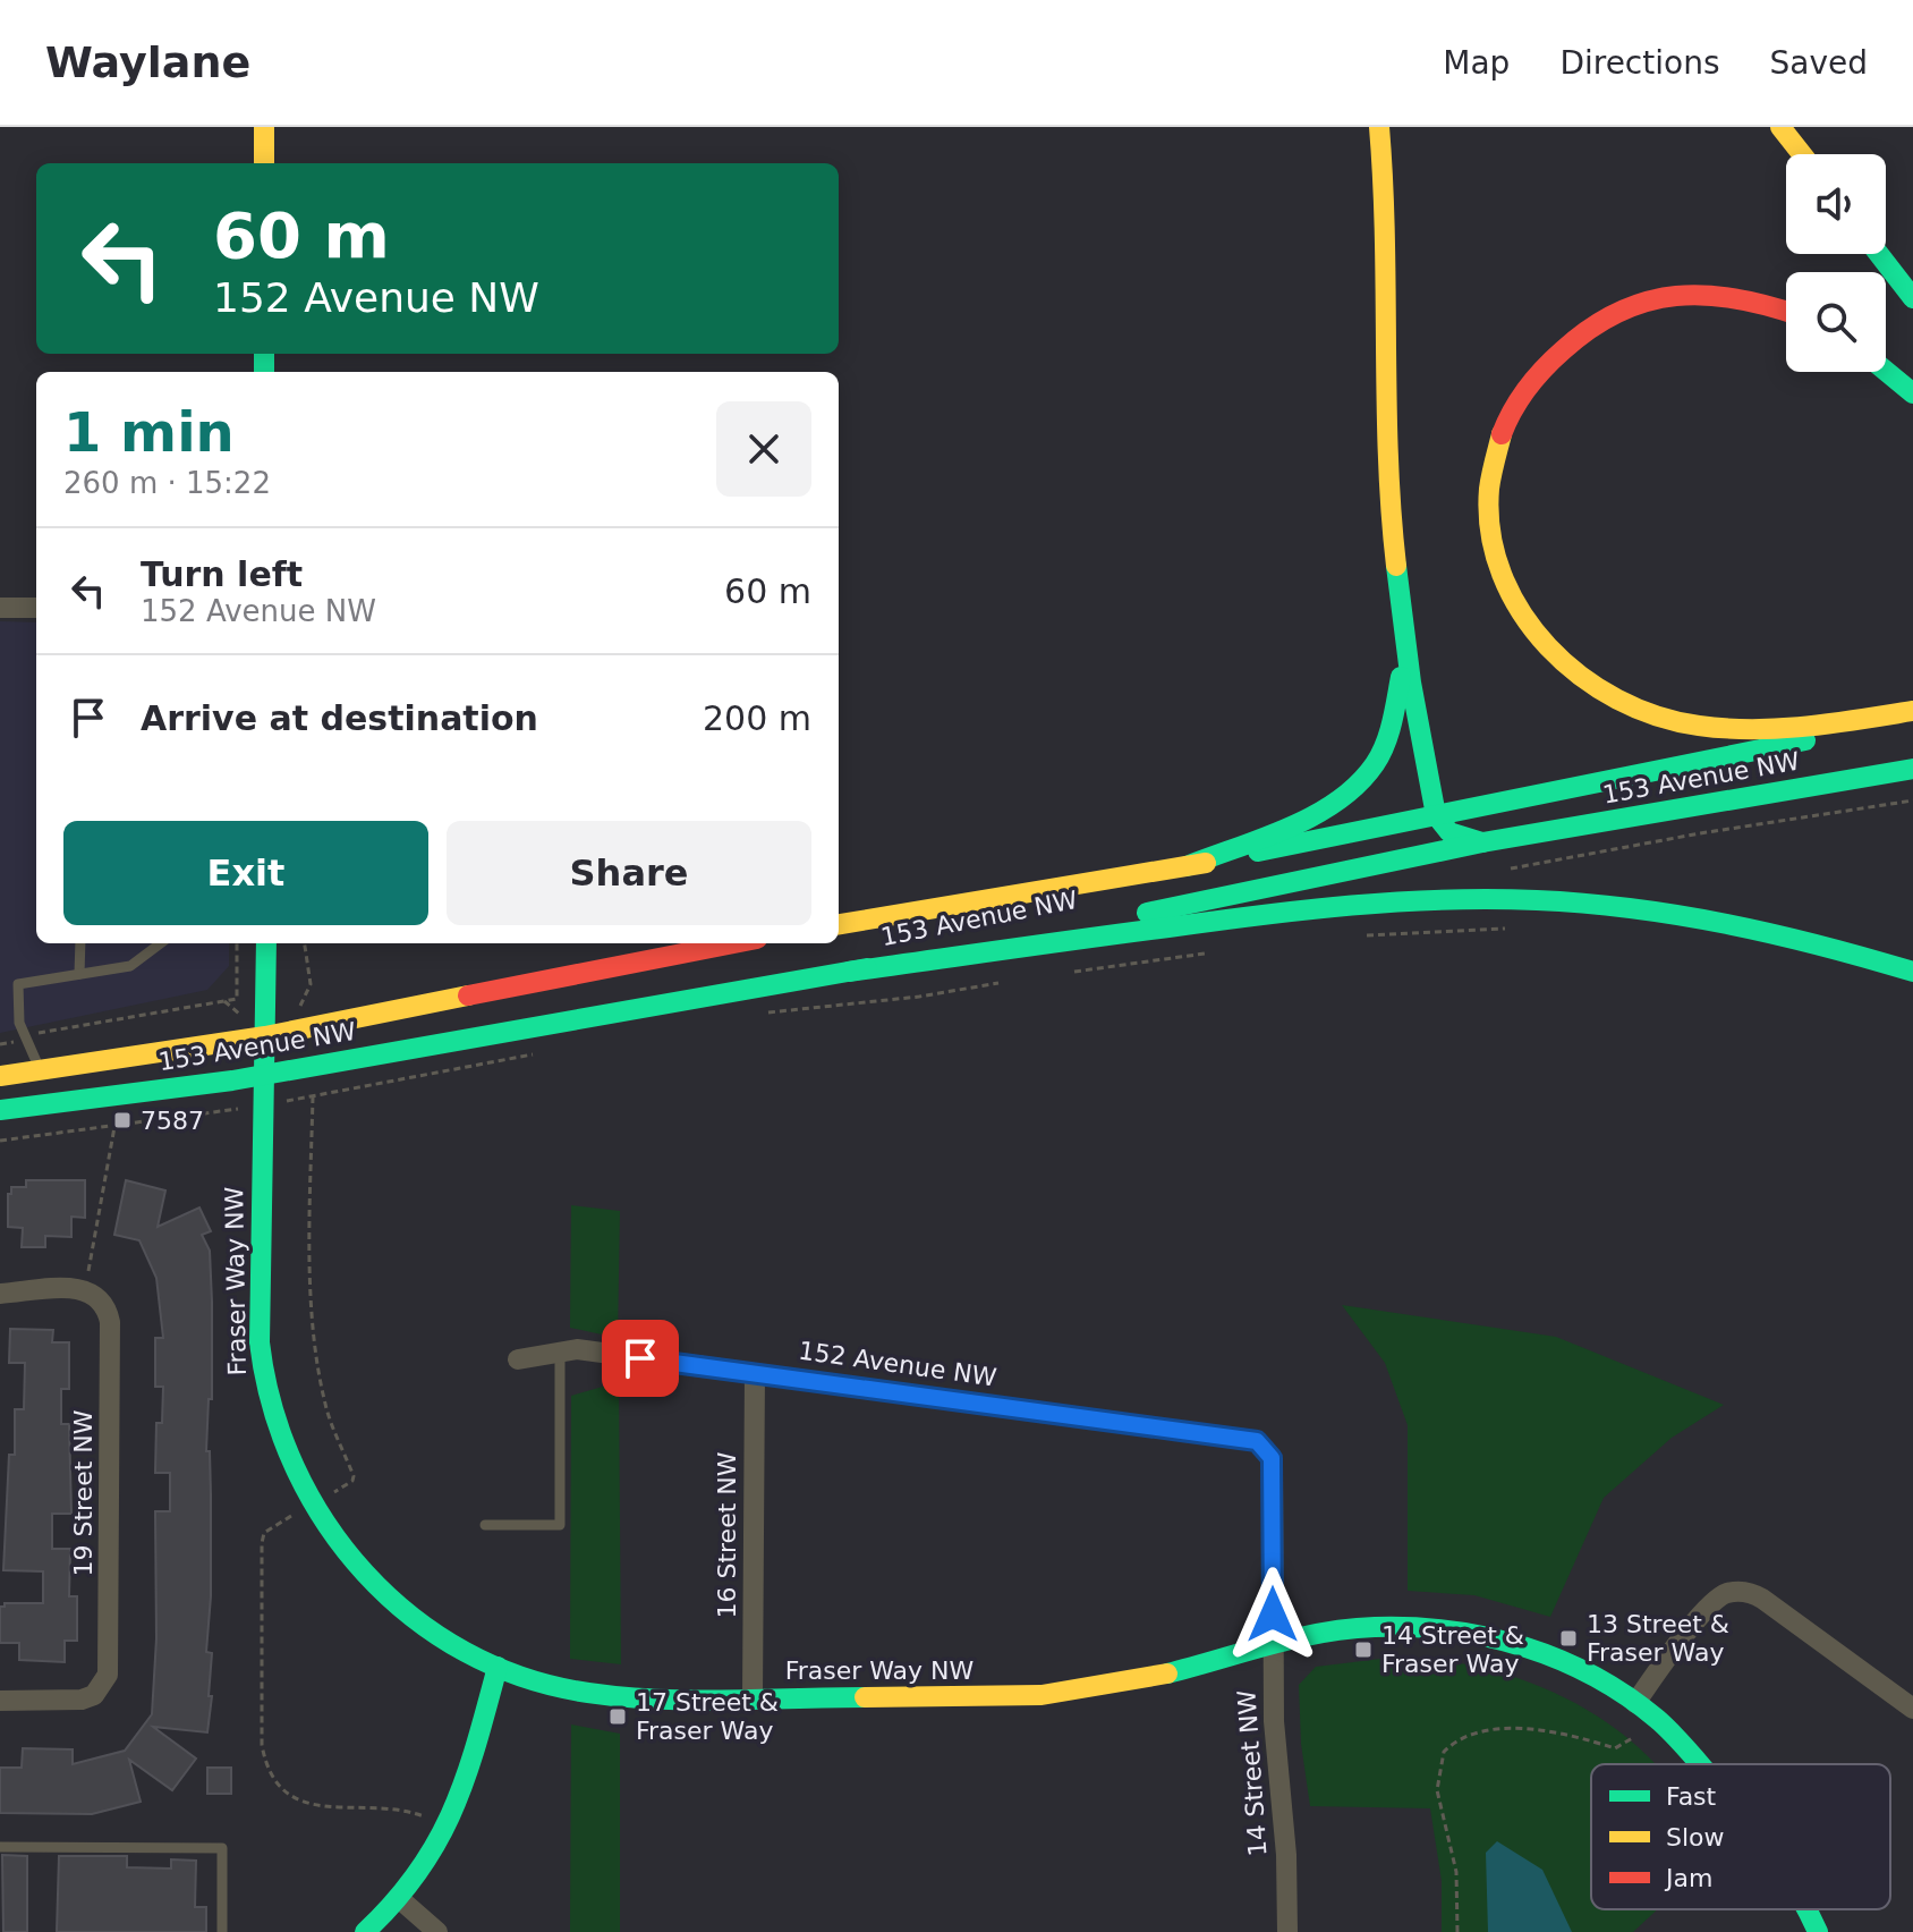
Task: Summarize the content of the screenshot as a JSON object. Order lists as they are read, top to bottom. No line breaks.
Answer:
{"streets":{"main road":["153 Avenue NW","Fraser Way NW"],"street":["152 Avenue NW","19 Street NW","16 Street NW","14 Street NW"]},"crossings":[["153 Avenue NW","Fraser Way NW"],["Fraser Way NW","16 Street NW"],["Fraser Way NW","14 Street NW"],["152 Avenue NW","16 Street NW"],["152 Avenue NW","14 Street NW"]],"places":{"transit":["7587","13 Street & Fraser Way","14 Street & Fraser Way","17 Street & Fraser Way"]},"legend":["Fast","Slow","Jam"],"page":{"header":"Waylane","nav":["Map","Directions","Saved"],"turn":["60 m","152 Avenue NW"],"heading":["1 min","260 m · 15:22"],"list":[{"name":"Turn left","note":"152 Avenue NW","value":"60 m"},{"name":"Arrive at destination","value":"200 m"}],"buttons":["Exit","Share"]}}
